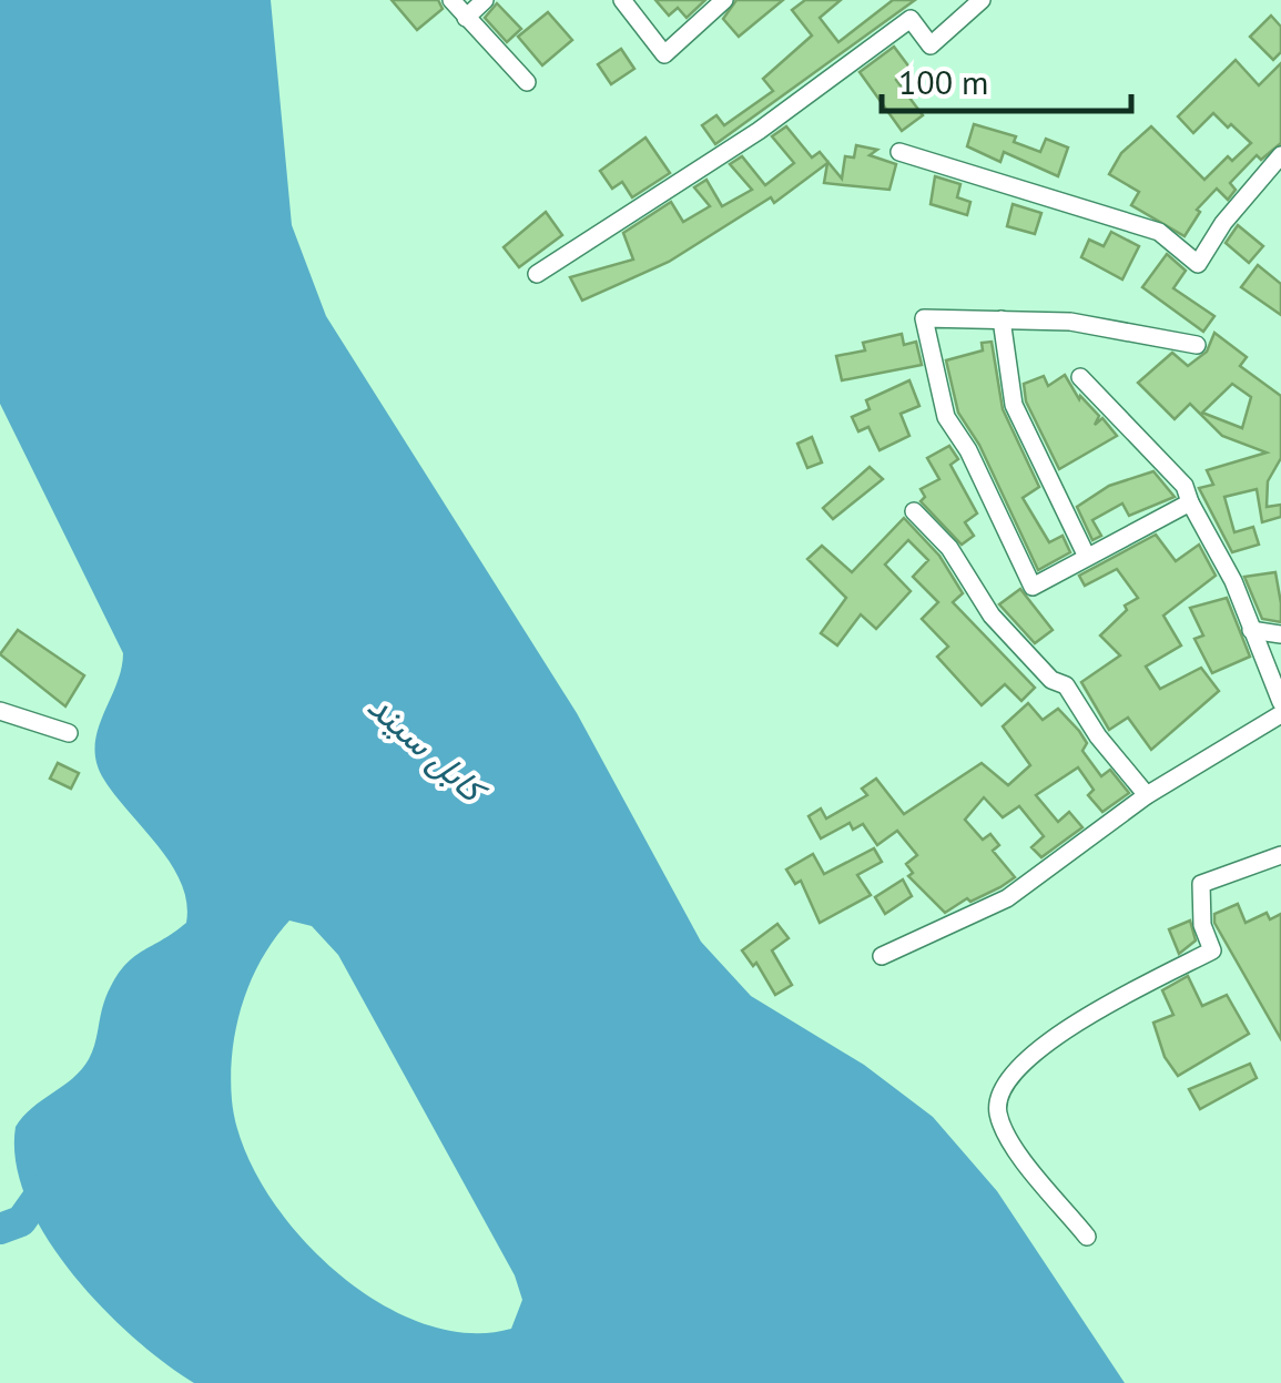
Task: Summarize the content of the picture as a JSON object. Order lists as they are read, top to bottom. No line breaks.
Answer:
{"water":["کابل سيند"],"scale_bar":"100 m"}
